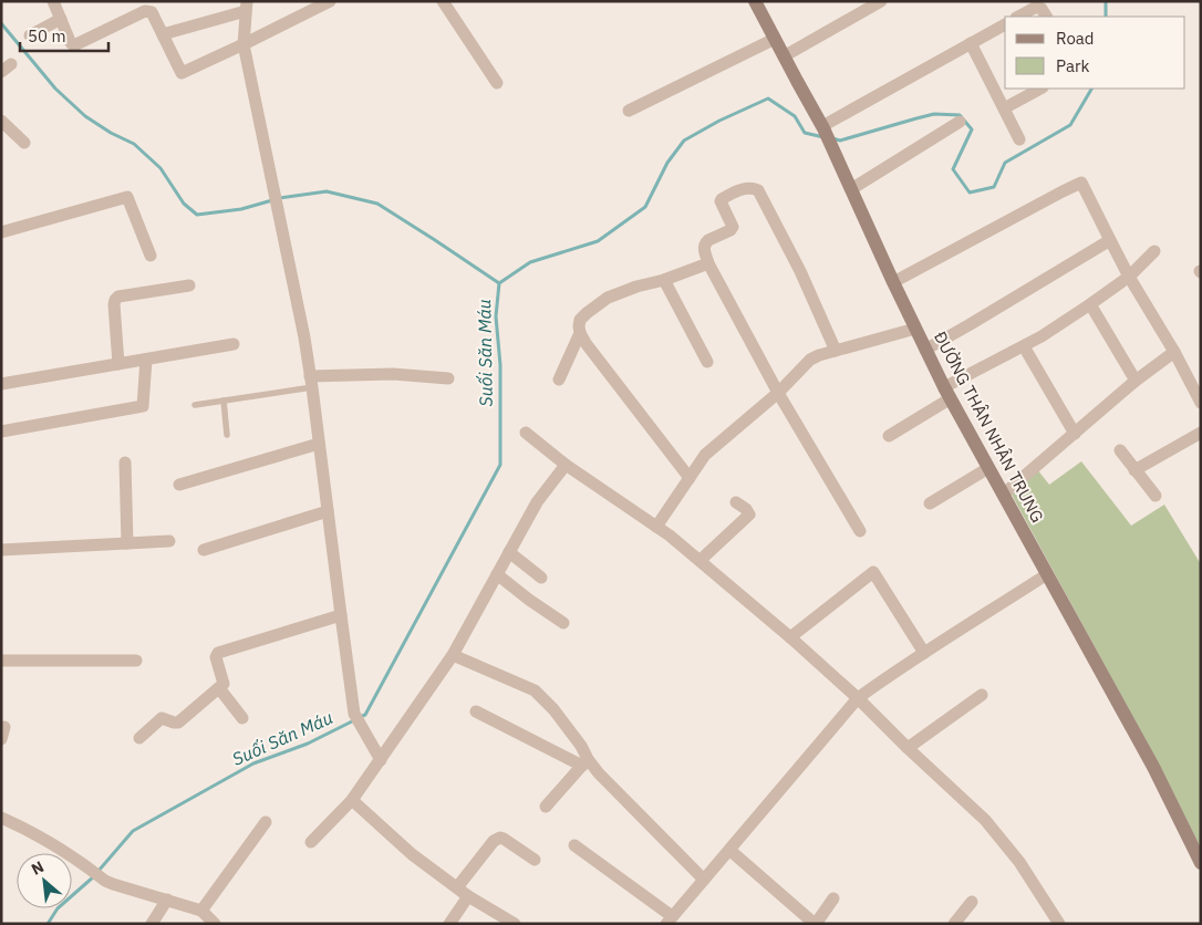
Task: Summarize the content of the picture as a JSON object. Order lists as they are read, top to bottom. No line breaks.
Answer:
{"streets":{"street":["ĐƯỜNG THÂN NHÂN TRUNG"]},"water":["Suối Săn Máu"],"legend":["Road","Park"],"scale_bar":"50 m","north":"top left"}
